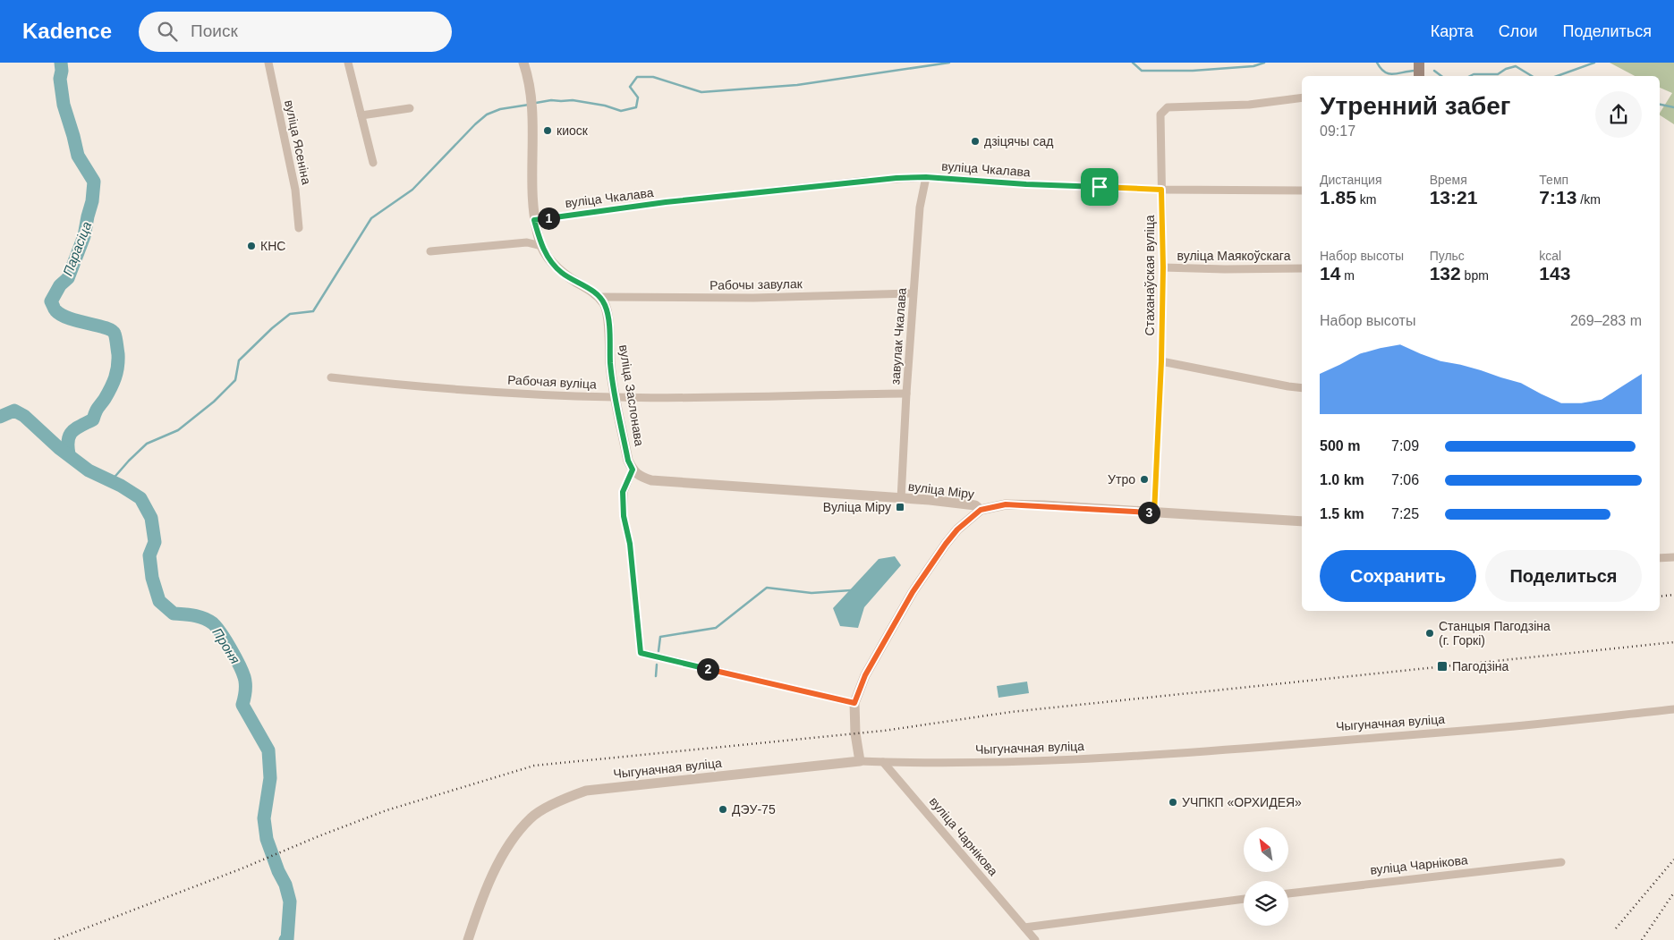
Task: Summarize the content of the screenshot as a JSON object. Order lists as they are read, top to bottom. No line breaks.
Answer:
{"streets":{"street":["вуліца Ясеніна","вуліца Чкалава","вуліца Маякоўскага","Стаханаўская вуліца","Рабочы завулак","завулак Чкалава","Рабочая вуліца","вуліца Заслонава","вуліца Міру","Чыгуначная вуліца","вуліца Чарнікова"]},"crossings":[["вуліца Чкалава","Стаханаўская вуліца"],["вуліца Чкалава","завулак Чкалава"],["вуліца Маякоўскага","Стаханаўская вуліца"],["Стаханаўская вуліца","вуліца Міру"],["Рабочы завулак","завулак Чкалава"],["Рабочы завулак","вуліца Заслонава"],["завулак Чкалава","Рабочая вуліца"],["завулак Чкалава","вуліца Міру"],["Рабочая вуліца","вуліца Заслонава"],["вуліца Заслонава","вуліца Міру"],["Чыгуначная вуліца","вуліца Чарнікова"]],"water":["Парасіца","Проня"],"places":{"other":["киоск","дзіцячы сад","КНС","Утро","Станцыя Пагодзіна (г. Горкі)","УЧПКП «ОРХИДЕЯ»","ДЭУ-75"],"transit":["Вуліца Міру","Пагодзіна"]},"north":"top left","page":{"header":"Kadence","search":"Поиск","nav":["Карта","Слои","Поделиться"],"heading":["Утренний забег","09:17"],"stats":[["Дистанция","1.85 km"],["Время","13:21"],["Темп","7:13 /km"],["Набор высоты","14 m"],["Пульс","132 bpm"],["kcal","143"]],"pins":["1","3","2"],"chart":["Набор высоты","269–283 m"],"list":[{"name":"500 m","note":"7:09"},{"name":"1.0 km","note":"7:06"},{"name":"1.5 km","note":"7:25"}],"buttons":["Сохранить","Поделиться"]}}
